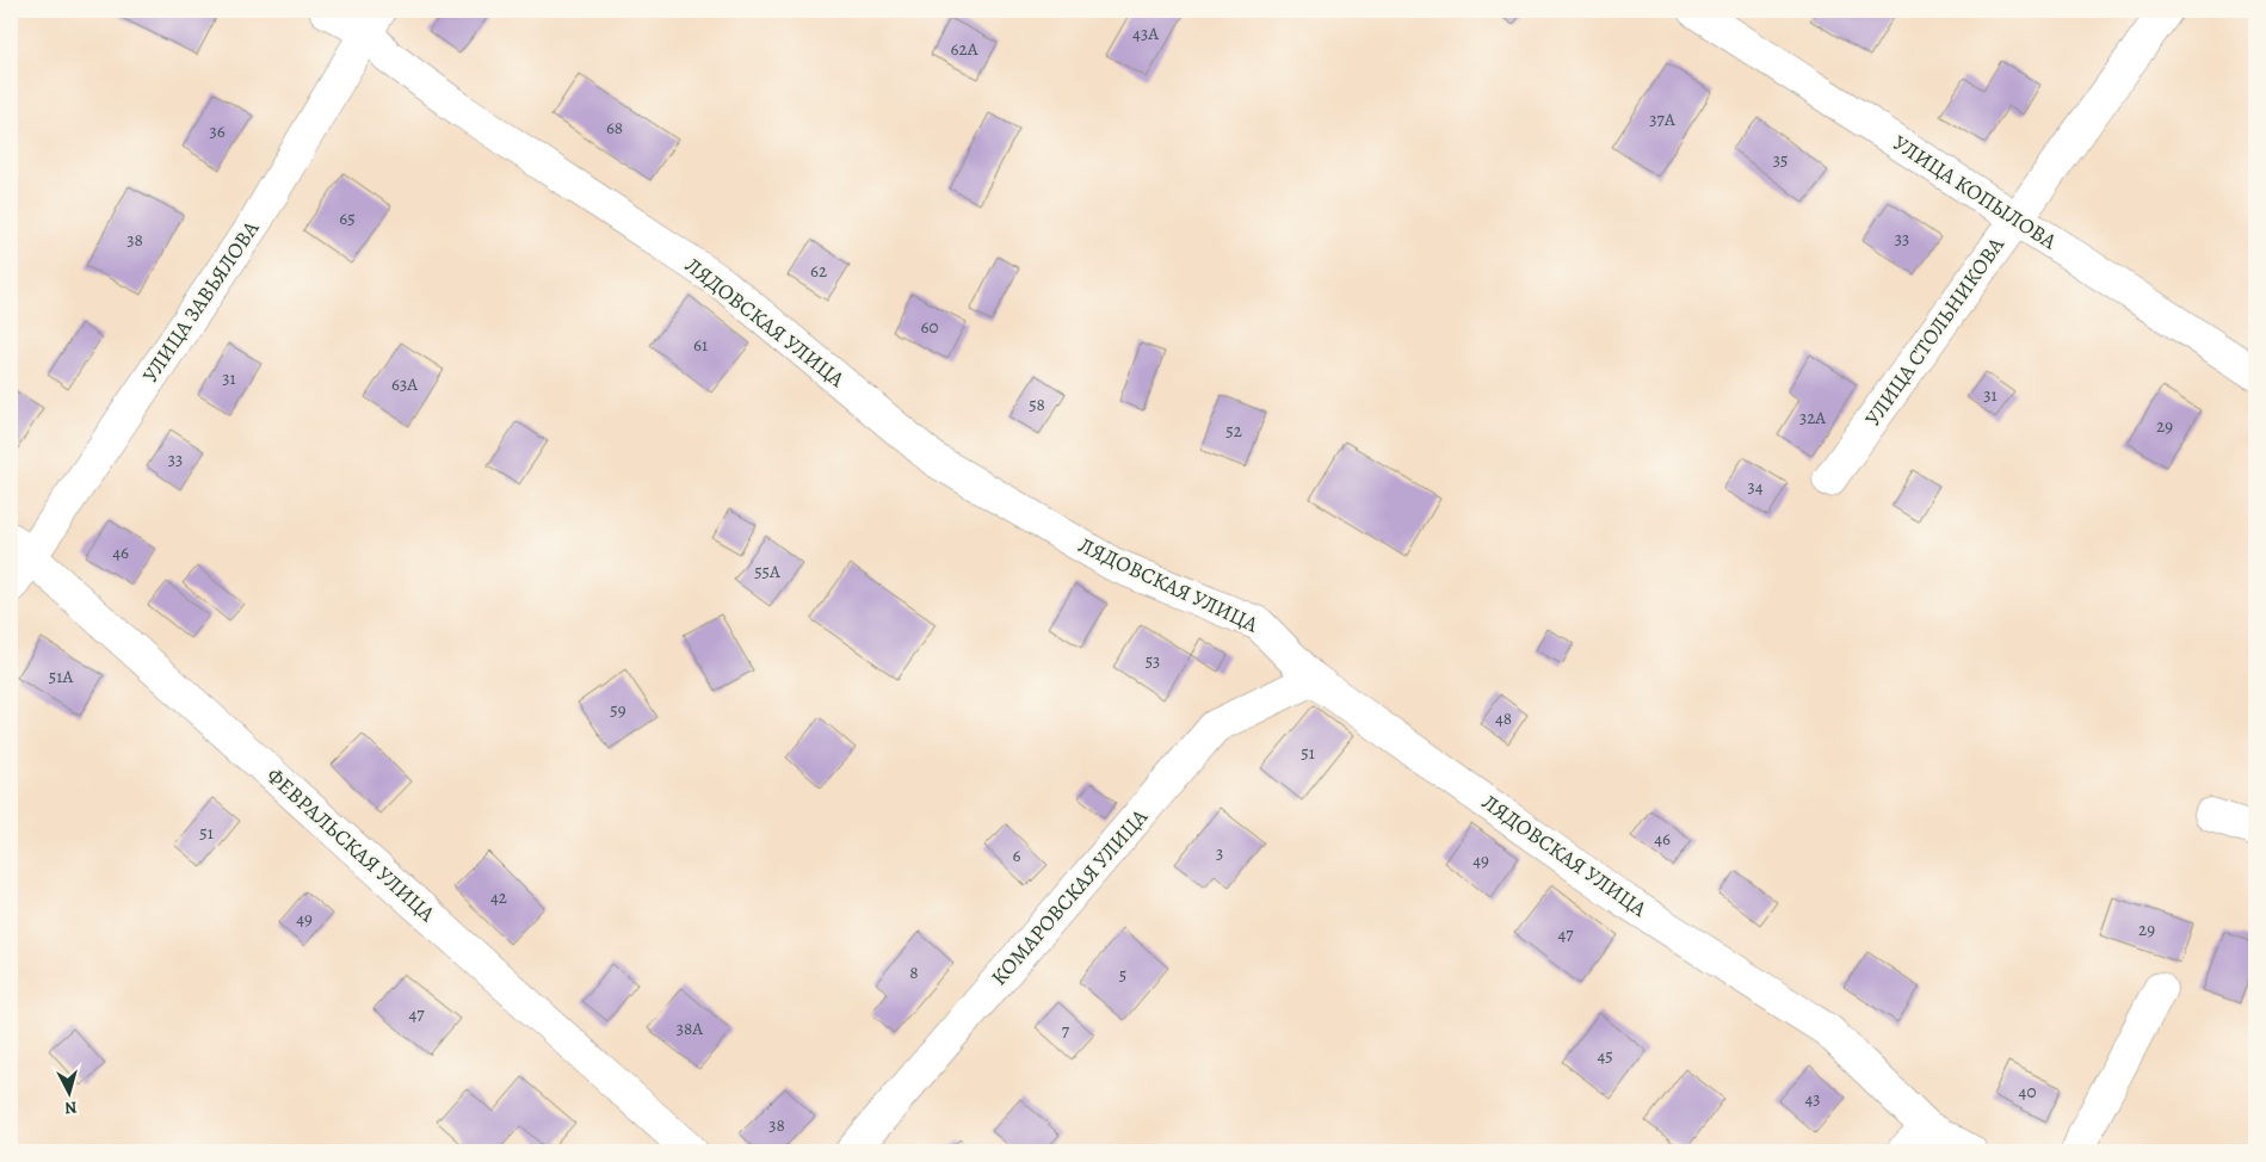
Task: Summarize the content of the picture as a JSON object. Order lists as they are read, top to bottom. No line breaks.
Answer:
{"streets":{"street":["УЛИЦА КОПЫЛОВА","УЛИЦА ЗАВЬЯЛОВА","ЛЯДОВСКАЯ УЛИЦА","УЛИЦА СТОЛЬНИКОВА","ФЕВРАЛЬСКАЯ УЛИЦА","КОМАРОВСКАЯ УЛИЦА"]},"crossings":[["УЛИЦА КОПЫЛОВА","УЛИЦА СТОЛЬНИКОВА"],["УЛИЦА ЗАВЬЯЛОВА","ЛЯДОВСКАЯ УЛИЦА"],["УЛИЦА ЗАВЬЯЛОВА","ФЕВРАЛЬСКАЯ УЛИЦА"],["ЛЯДОВСКАЯ УЛИЦА","КОМАРОВСКАЯ УЛИЦА"]],"house_numbers":["43А","62А","37А","68","36","35","65","33","38","62","60","61","31","63А","31","58","32А","29","52","33","34","46","55А","53","51А","59","48","51","51","46","3","6","49","42","49","29","47","8","5","47","38А","7","45","40","43","38"],"north":"bottom"}
